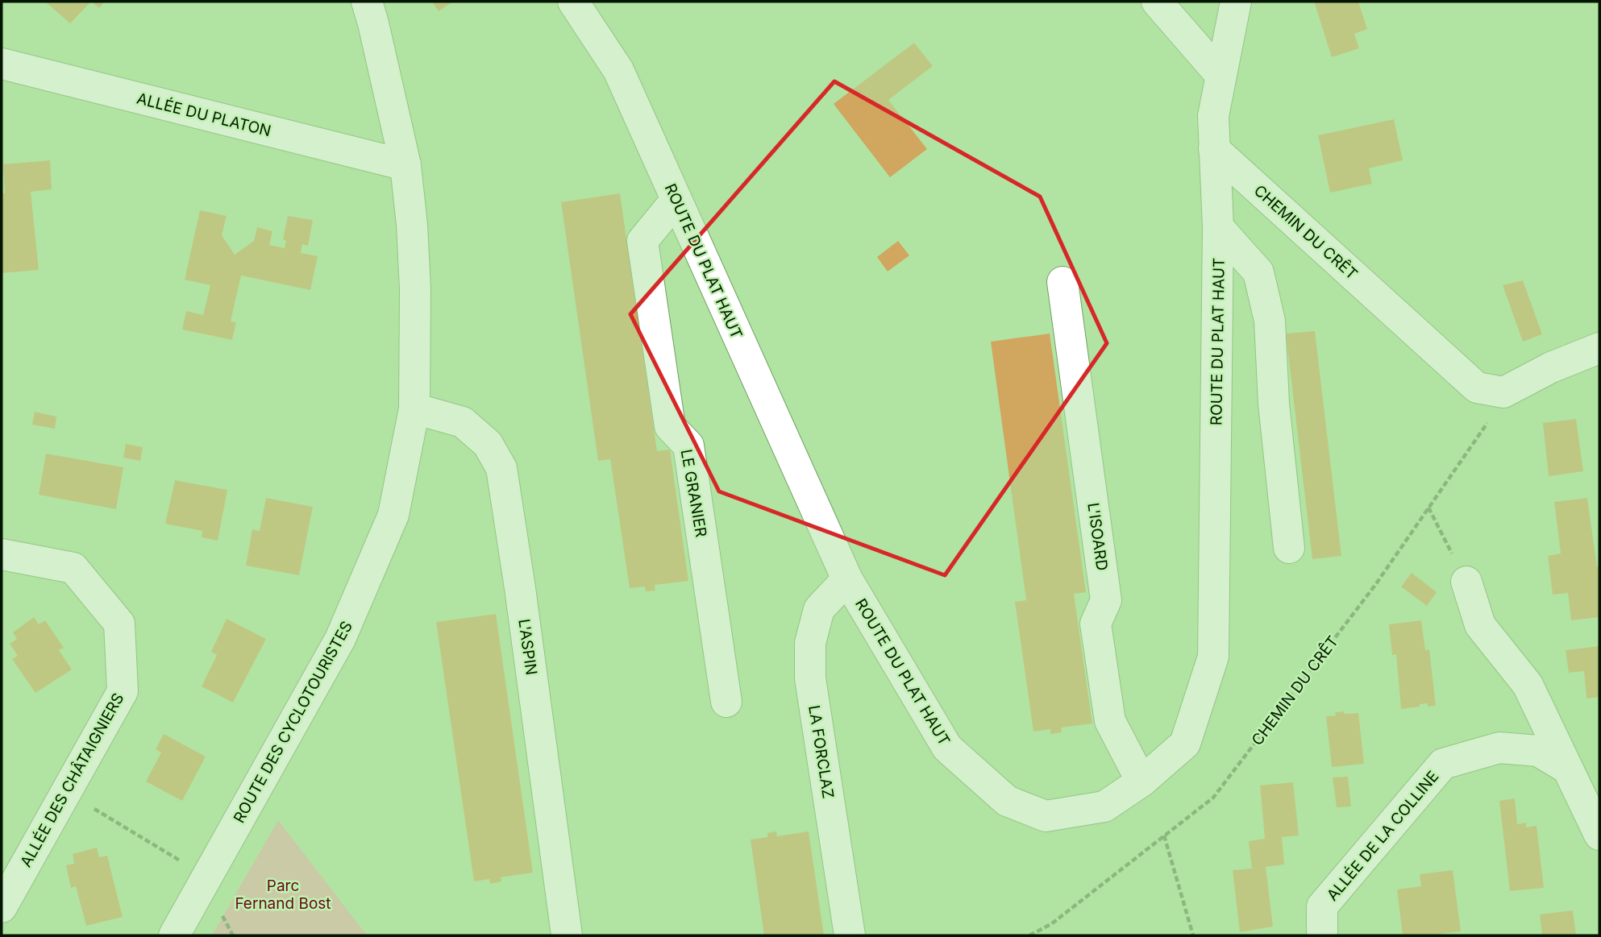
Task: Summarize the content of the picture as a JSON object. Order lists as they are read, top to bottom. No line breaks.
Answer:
{"streets":{"street":["ALLÉE DU PLATON","CHEMIN DU CRÊT","ROUTE DU PLAT HAUT","LE GRANIER","L'ISOARD","L'ASPIN","ROUTE DES CYCLOTOURISTES","LA FORCLAZ","ALLÉE DES CHÂTAIGNIERS","ALLÉE DE LA COLLINE"]},"crossings":[["ALLÉE DU PLATON","ROUTE DES CYCLOTOURISTES"],["CHEMIN DU CRÊT","ROUTE DU PLAT HAUT"],["ROUTE DU PLAT HAUT","LE GRANIER"],["ROUTE DU PLAT HAUT","L'ISOARD"],["ROUTE DU PLAT HAUT","LA FORCLAZ"],["L'ASPIN","ROUTE DES CYCLOTOURISTES"]],"parks":["Parc Fernand Bost"]}
